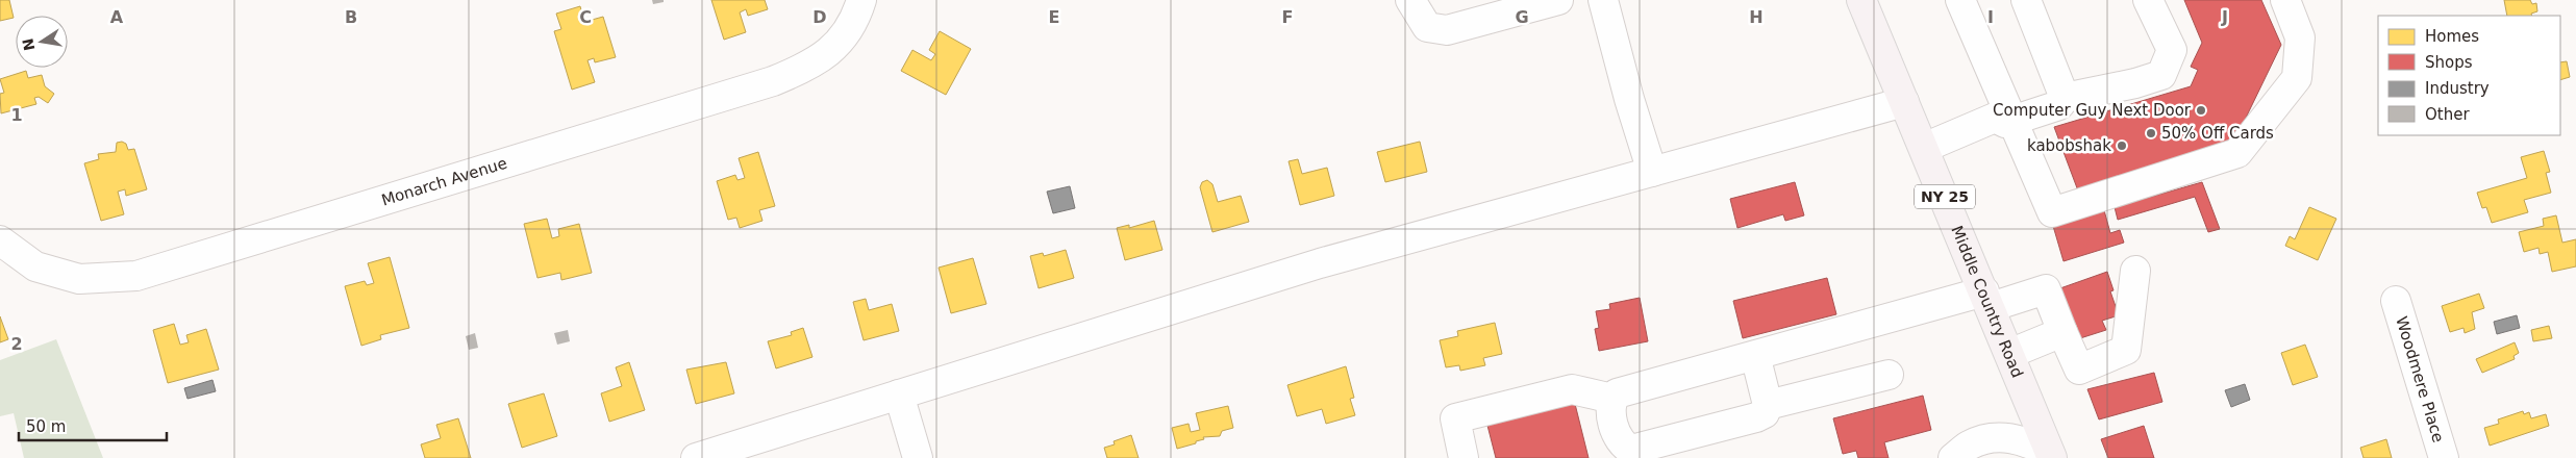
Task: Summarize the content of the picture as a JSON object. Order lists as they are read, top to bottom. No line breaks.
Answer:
{"streets":{"main road":["NY 25","Middle Country Road"],"street":["Monarch Avenue","Woodmere Place"]},"places":["Computer Guy Next Door","50% Off Cards","kabobshak"],"legend":["Homes","Shops","Industry","Other"],"scale_bar":"50 m","north":"left","grid":{"columns":["A","B","C","D","E","F","G","H","I","J"],"rows":["1","2"]}}
